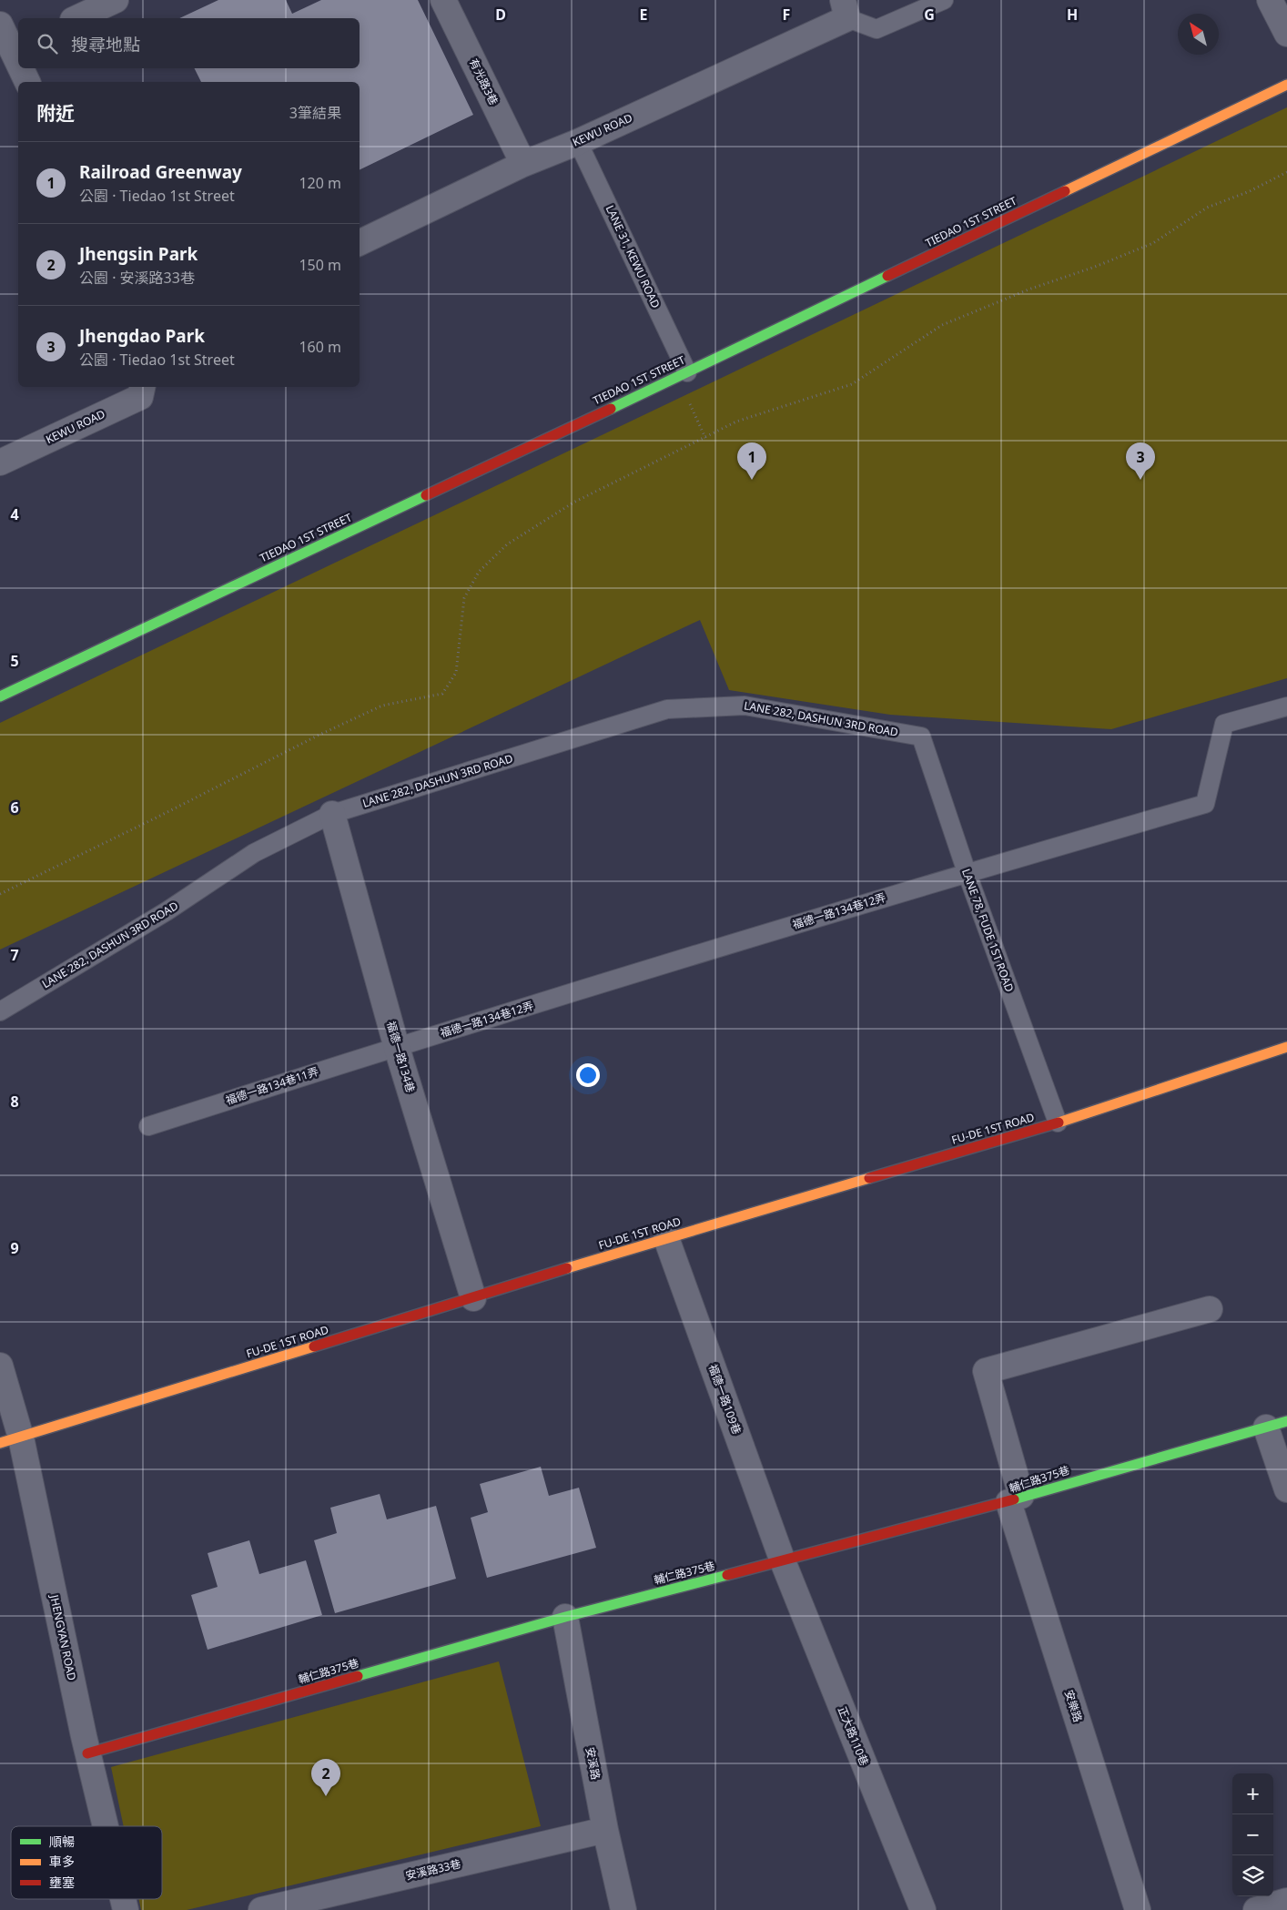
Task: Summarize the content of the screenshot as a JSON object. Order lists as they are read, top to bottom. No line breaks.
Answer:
{"streets":{"street":["有光路3巷","KEWU ROAD","TIEDAO 1ST STREET","福德一路134巷","FU-DE 1ST ROAD","福德一路109巷","輔仁路375巷","JHENGYAN ROAD","安樂路","正大路110巷","安溪路","安溪路33巷"],"lane":["LANE 31, KEWU ROAD","LANE 282, DASHUN 3RD ROAD","福德一路134巷12弄","LANE 78, FUDE 1ST ROAD","福德一路134巷11弄"]},"crossings":[["有光路3巷","KEWU ROAD"],["KEWU ROAD","LANE 31, KEWU ROAD"],["TIEDAO 1ST STREET","LANE 31, KEWU ROAD"],["LANE 282, DASHUN 3RD ROAD","LANE 78, FUDE 1ST ROAD"],["LANE 282, DASHUN 3RD ROAD","福德一路134巷"],["福德一路134巷12弄","LANE 78, FUDE 1ST ROAD"],["福德一路134巷12弄","福德一路134巷"],["福德一路134巷12弄","福德一路134巷11弄"],["LANE 78, FUDE 1ST ROAD","FU-DE 1ST ROAD"],["福德一路134巷","福德一路134巷11弄"],["福德一路134巷","FU-DE 1ST ROAD"],["FU-DE 1ST ROAD","福德一路109巷"],["FU-DE 1ST ROAD","JHENGYAN ROAD"],["福德一路109巷","輔仁路375巷"],["福德一路109巷","正大路110巷"],["輔仁路375巷","JHENGYAN ROAD"],["輔仁路375巷","安樂路"],["輔仁路375巷","正大路110巷"],["輔仁路375巷","安溪路"],["安溪路","安溪路33巷"]],"legend":["順暢","車多","壅塞"],"north":"top left","page":{"search":"搜尋地點","heading":["附近","3筆結果"],"list":[{"mark":"1","name":"Railroad Greenway","note":"公園 · Tiedao 1st Street","value":"120 m"},{"mark":"2","name":"Jhengsin Park","note":"公園 · 安溪路33巷","value":"150 m"},{"mark":"3","name":"Jhengdao Park","note":"公園 · Tiedao 1st Street","value":"160 m"}],"pins":["1","3","2"],"map_buttons":["+","−"]},"grid":{"columns":["D","E","F","G","H"],"rows":["4","5","6","7","8","9"]}}
